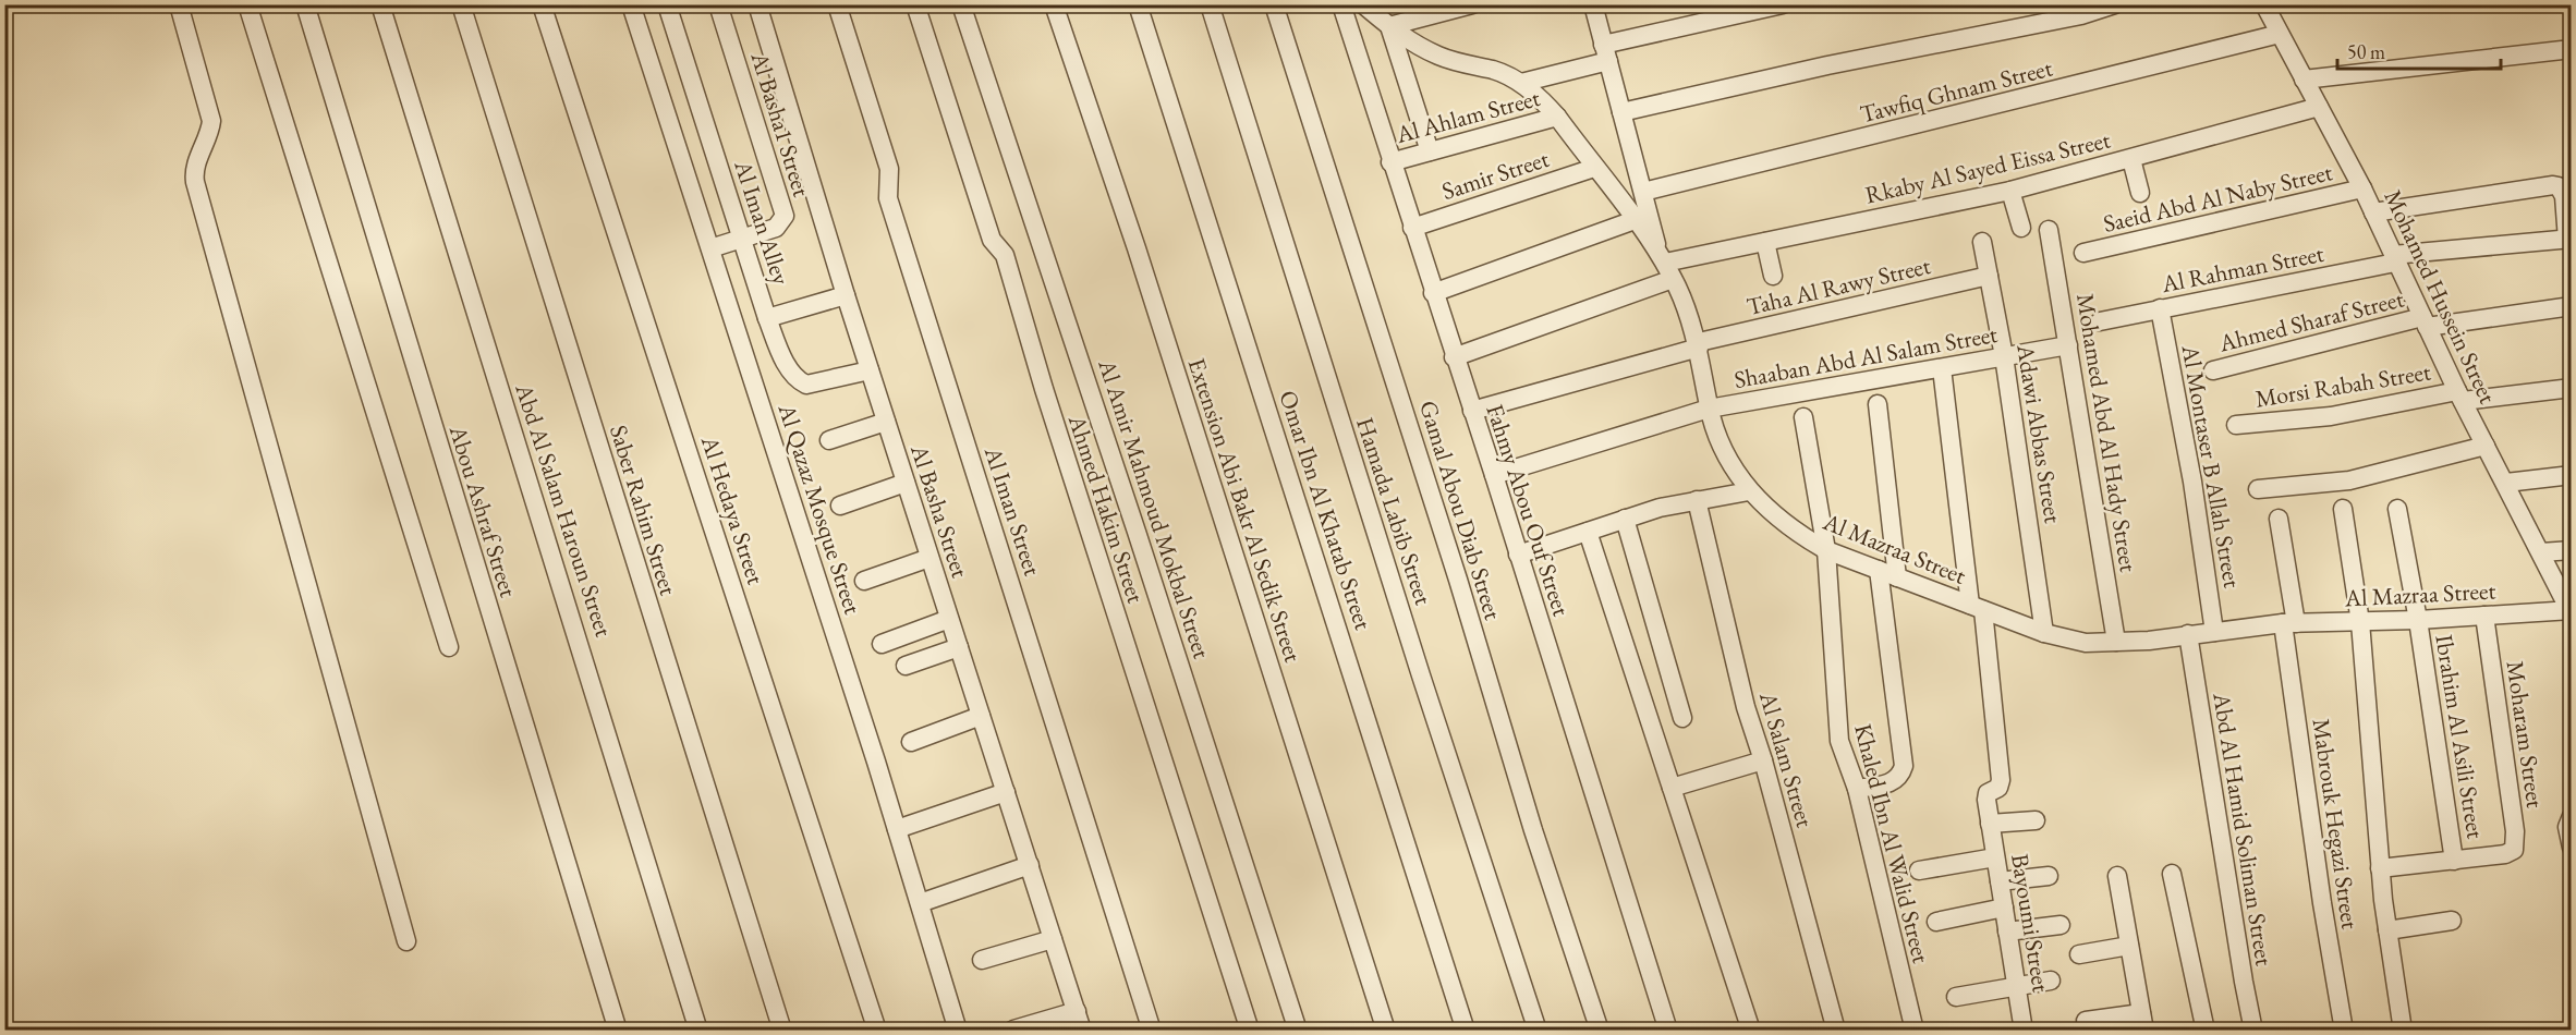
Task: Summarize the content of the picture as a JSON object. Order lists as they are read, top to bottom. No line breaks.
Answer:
{"streets":{"street":["Tawfiq Ghnam Street","Al Ahlam Street","Al Basha1 Street","Rkaby Al Sayed Eissa Street","Samir Street","Saeid Abd Al Naby Street","Al Iman Alley","Al Rahman Street","Taha Al Rawy Street","Mohamed Hussein Street","Ahmed Sharaf Street","Shaaban Abd Al Salam Street","Morsi Rabah Street","Mohamed Abd Al Hady Street","Adawi Abbas Street","Al Montaser B Allah Street","Al Qazaz Mosque Street","Ahmed Hakim Street","Al Amir Mahmoud Mokbal Street","Abd Al Salam Haroun Street","Saber Rahim Street","Al Hedaya Street","Extension Abi Bakr Al Sedik Street","Omar Ibn Al Khatab Street","Gamal Abou Diab Street","Fahmy Abou Ouf Street","Abou Ashraf Street","Al Basha Street","Al Iman Street","Hamada Labib Street","Al Mazraa Street","Moharam Street","Ibrahim Al Asili Street","Al Salam Street","Mabrouk Hegazi Street","Abd Al Hamid Soliman Street","Khaled Ibn Al Walid Street","Bayoumi Street"]},"crossings":[["Tawfiq Ghnam Street","Mohamed Hussein Street"],["Al Ahlam Street","Fahmy Abou Ouf Street"],["Al Ahlam Street","Al Mazraa Street"],["Al Basha1 Street","Al Iman Alley"],["Al Basha1 Street","Al Qazaz Mosque Street"],["Rkaby Al Sayed Eissa Street","Mohamed Hussein Street"],["Rkaby Al Sayed Eissa Street","Fahmy Abou Ouf Street"],["Rkaby Al Sayed Eissa Street","Al Mazraa Street"],["Samir Street","Fahmy Abou Ouf Street"],["Samir Street","Al Mazraa Street"],["Saeid Abd Al Naby Street","Mohamed Hussein Street"],["Al Iman Alley","Al Basha Street"],["Al Rahman Street","Mohamed Hussein Street"],["Al Rahman Street","Al Montaser B Allah Street"],["Taha Al Rawy Street","Adawi Abbas Street"],["Taha Al Rawy Street","Fahmy Abou Ouf Street"],["Taha Al Rawy Street","Al Mazraa Street"],["Mohamed Hussein Street","Ahmed Sharaf Street"],["Mohamed Hussein Street","Morsi Rabah Street"],["Mohamed Hussein Street","Al Mazraa Street"],["Shaaban Abd Al Salam Street","Mohamed Abd Al Hady Street"],["Shaaban Abd Al Salam Street","Adawi Abbas Street"],["Shaaban Abd Al Salam Street","Fahmy Abou Ouf Street"],["Shaaban Abd Al Salam Street","Al Mazraa Street"],["Shaaban Abd Al Salam Street","Bayoumi Street"],["Mohamed Abd Al Hady Street","Al Mazraa Street"],["Adawi Abbas Street","Al Mazraa Street"],["Al Montaser B Allah Street","Al Mazraa Street"],["Al Mazraa Street","Moharam Street"],["Al Mazraa Street","Ibrahim Al Asili Street"],["Al Mazraa Street","Mabrouk Hegazi Street"],["Al Mazraa Street","Abd Al Hamid Soliman Street"],["Al Mazraa Street","Khaled Ibn Al Walid Street"],["Al Mazraa Street","Bayoumi Street"],["Moharam Street","Ibrahim Al Asili Street"]],"scale_bar":"50 m"}
